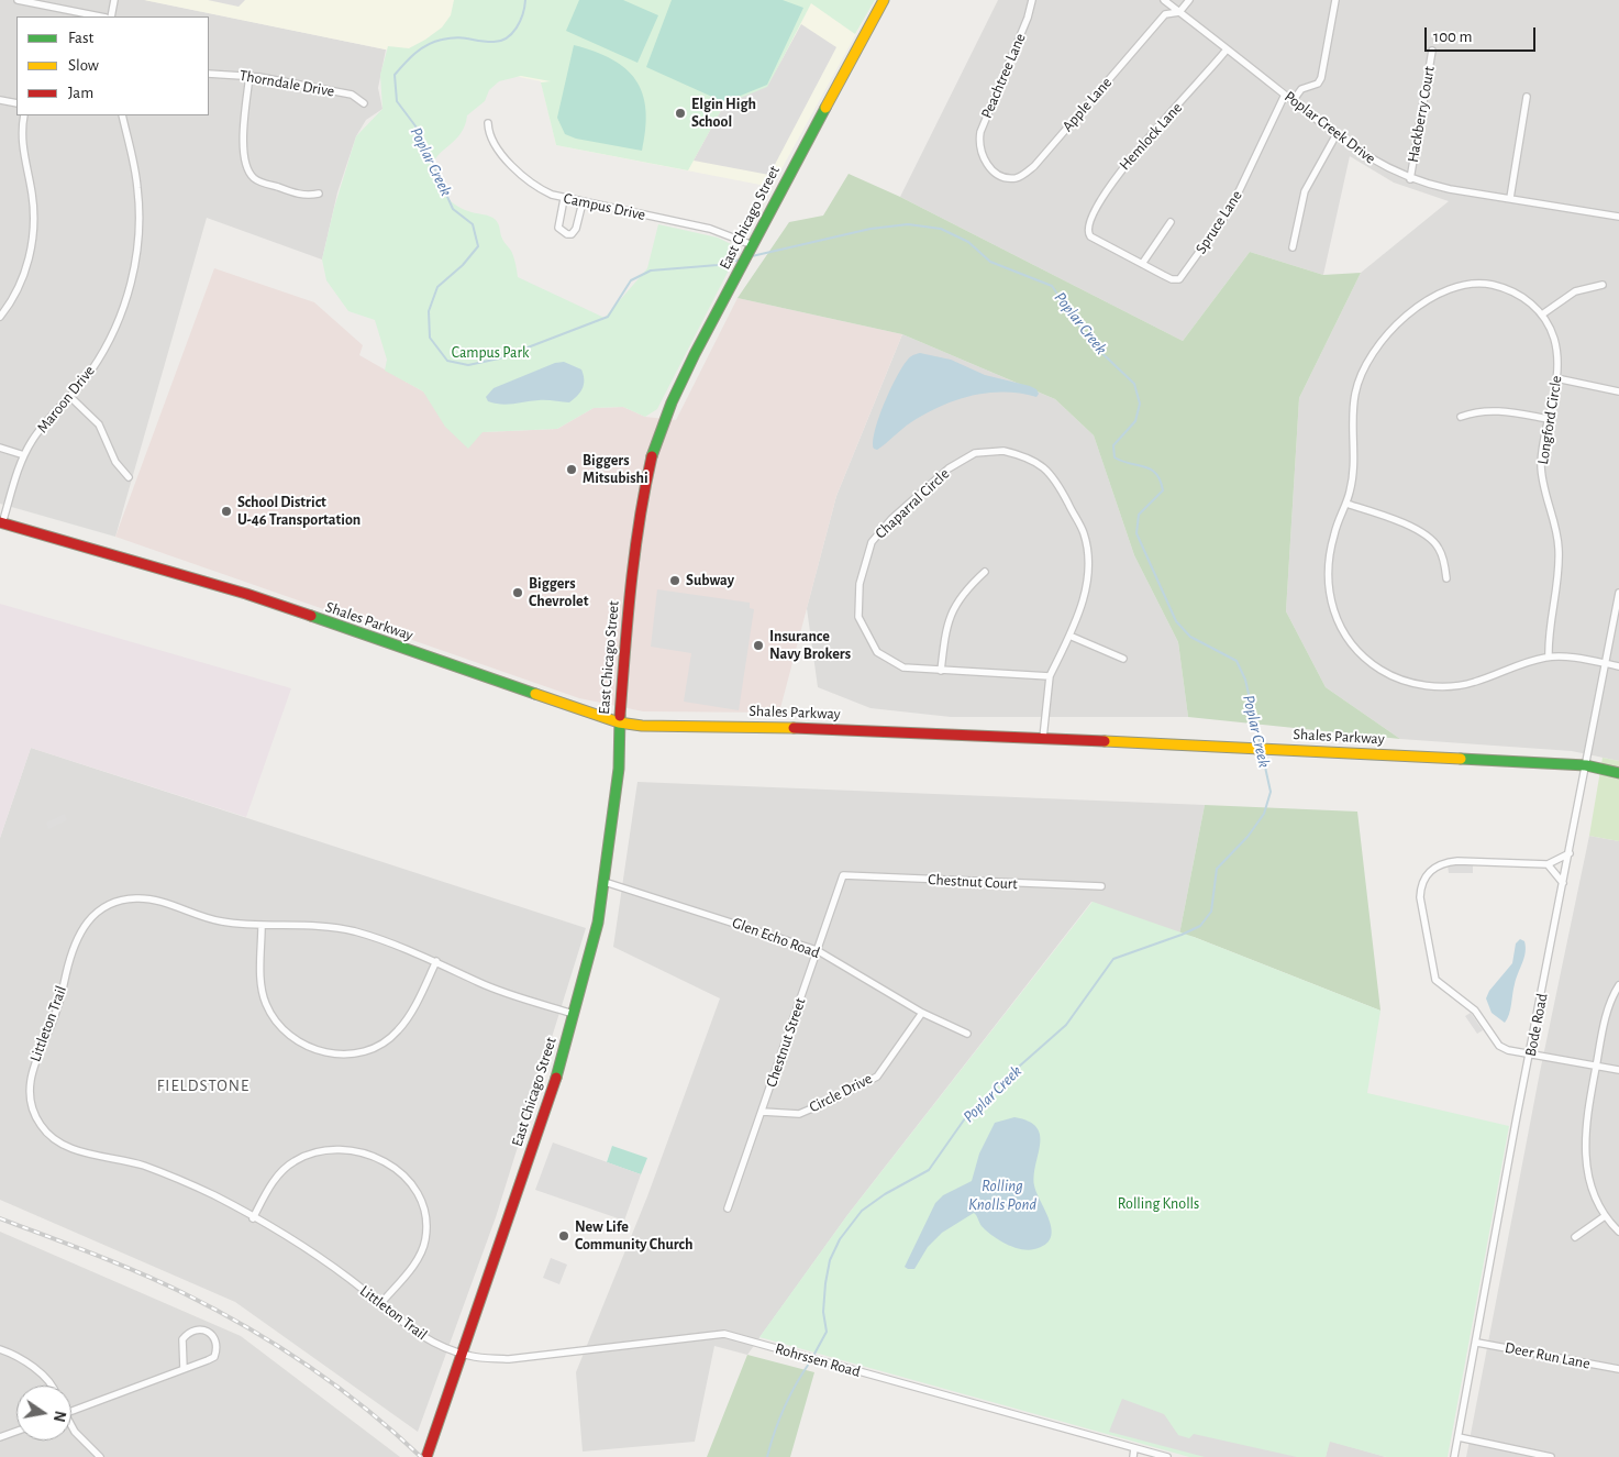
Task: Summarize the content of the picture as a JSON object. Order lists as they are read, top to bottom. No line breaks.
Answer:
{"streets":{"street":["Peachtree Lane","Thorndale Drive","Apple Lane","Hackberry Court","Poplar Creek Drive","Hemlock Lane","Campus Drive","East Chicago Street","Spruce Lane","Maroon Drive","Longford Circle","Chaparral Circle","Shales Parkway","Chestnut Court","Glen Echo Road","Littleton Trail","Bode Road","Chestnut Street","Circle Drive","Deer Run Lane","Rohrssen Road"]},"crossings":[["Peachtree Lane","Apple Lane"],["Apple Lane","Poplar Creek Drive"],["Hackberry Court","Poplar Creek Drive"],["Poplar Creek Drive","Hemlock Lane"],["Poplar Creek Drive","Spruce Lane"],["Hemlock Lane","Spruce Lane"],["Campus Drive","East Chicago Street"],["East Chicago Street","Shales Parkway"],["East Chicago Street","Glen Echo Road"],["East Chicago Street","Littleton Trail"],["East Chicago Street","Rohrssen Road"],["Maroon Drive","Shales Parkway"],["Chaparral Circle","Shales Parkway"],["Shales Parkway","Bode Road"],["Chestnut Court","Chestnut Street"],["Glen Echo Road","Chestnut Street"],["Glen Echo Road","Circle Drive"],["Littleton Trail","Rohrssen Road"],["Bode Road","Deer Run Lane"],["Chestnut Street","Circle Drive"]],"districts":["FIELDSTONE"],"water":["Poplar Creek","Rolling Knolls Pond"],"parks":["Campus Park","Rolling Knolls"],"places":["Elgin High School","Biggers Mitsubishi","School District U-46 Transportation","Subway","Biggers Chevrolet","Insurance Navy Brokers","New Life Community Church"],"legend":["Fast","Slow","Jam"],"scale_bar":"100 m","north":"right"}
